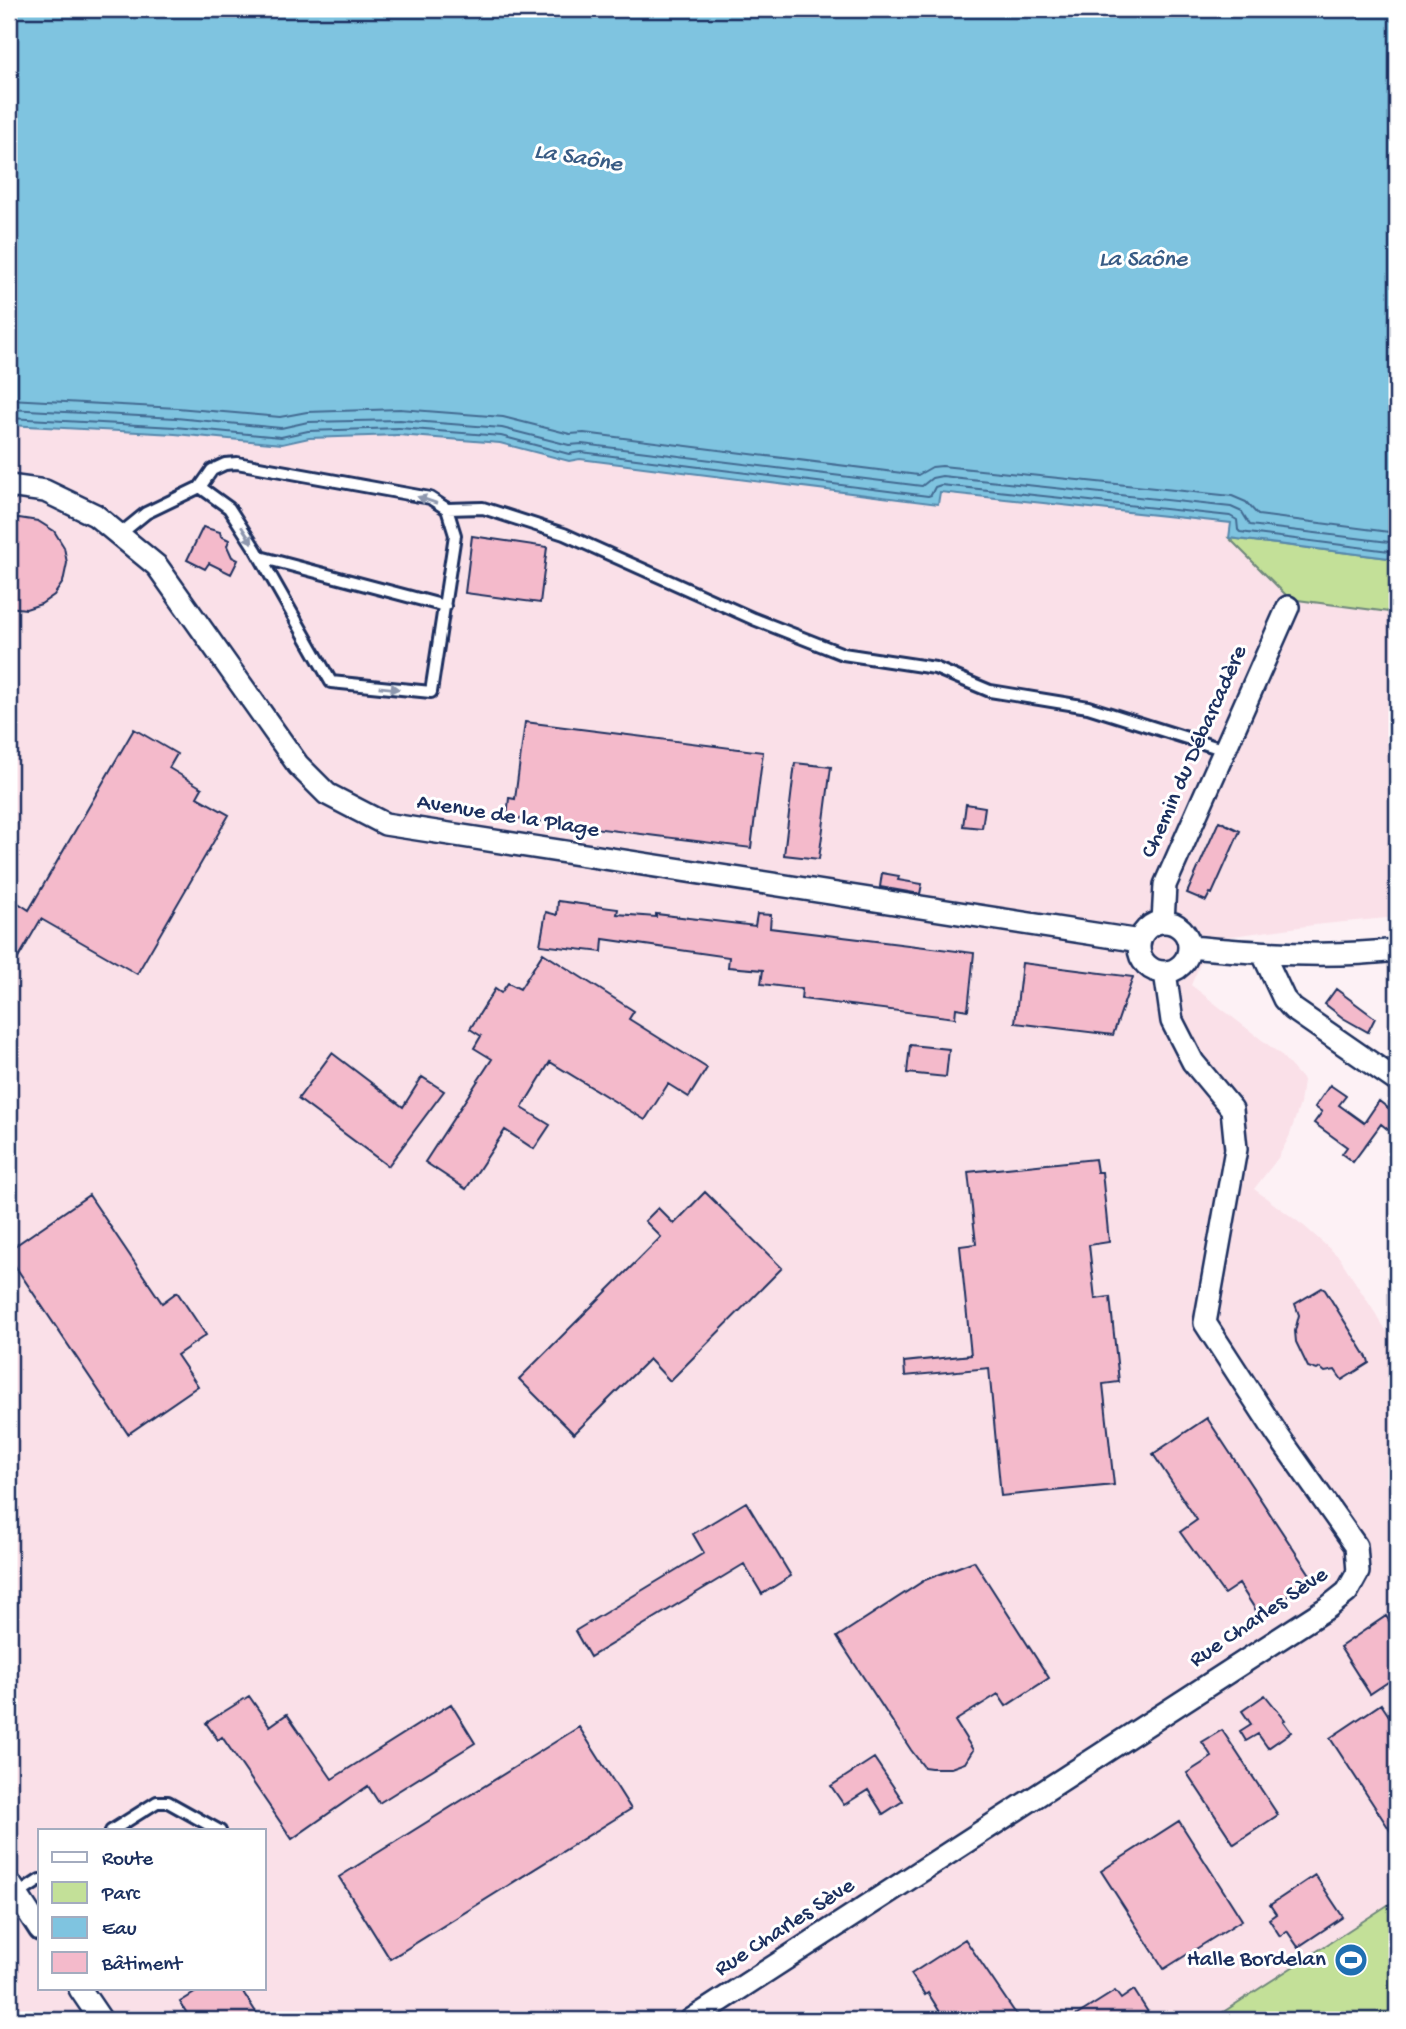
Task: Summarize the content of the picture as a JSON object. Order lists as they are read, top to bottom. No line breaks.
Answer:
{"streets":{"street":["Chemin du Débarcadère","Avenue de la Plage","Rue Charles Sève"]},"crossings":[["Chemin du Débarcadère","Avenue de la Plage"],["Chemin du Débarcadère","Rue Charles Sève"],["Avenue de la Plage","Rue Charles Sève"]],"water":["La Saône"],"places":{"sports":["Halle Bordelan"]},"legend":["Route","Parc","Eau","Bâtiment"]}
